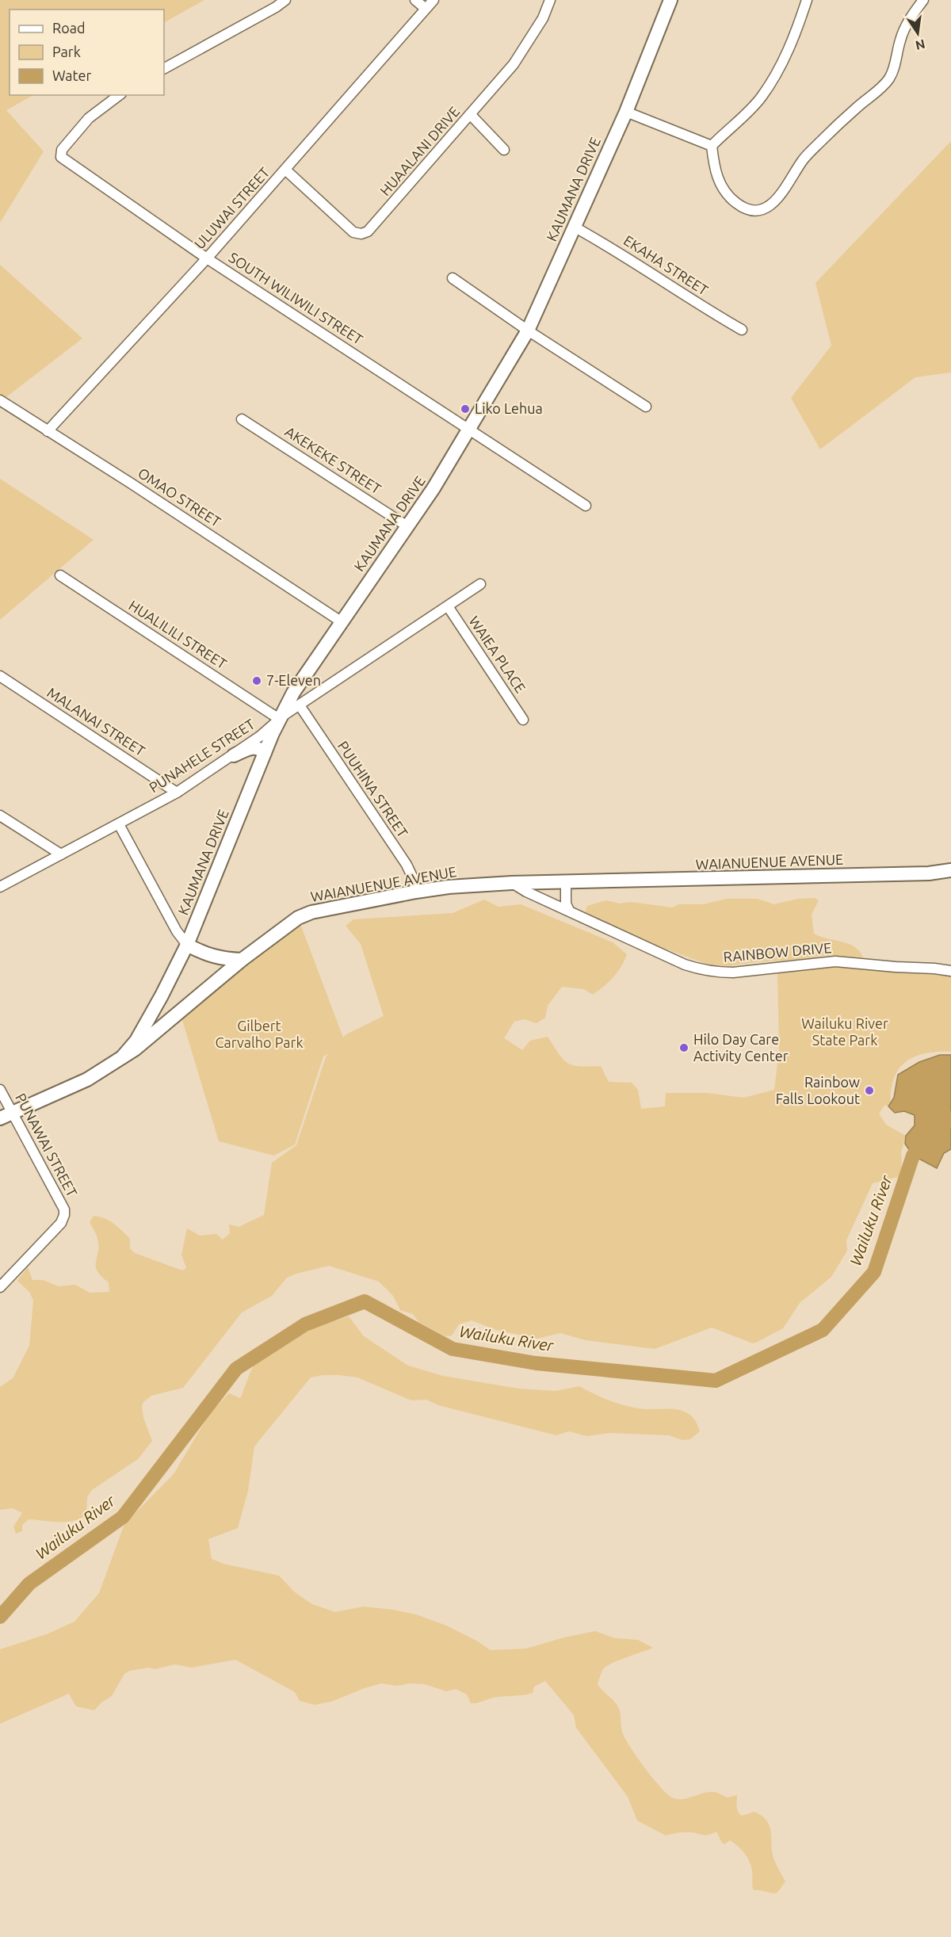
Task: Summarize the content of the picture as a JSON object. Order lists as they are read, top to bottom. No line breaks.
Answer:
{"streets":{"street":["HUAALANI DRIVE","KAUMANA DRIVE","ULUWAI STREET","EKAHA STREET","SOUTH WILIWILI STREET","AKEKEKE STREET","OMAO STREET","HUALILILI STREET","WAIEA PLACE","MALANAI STREET","PUNAHELE STREET","PUUHINA STREET","WAIANUENUE AVENUE","RAINBOW DRIVE","PUNAWAI STREET"]},"crossings":[["HUAALANI DRIVE","ULUWAI STREET"],["KAUMANA DRIVE","EKAHA STREET"],["KAUMANA DRIVE","SOUTH WILIWILI STREET"],["KAUMANA DRIVE","AKEKEKE STREET"],["KAUMANA DRIVE","OMAO STREET"],["KAUMANA DRIVE","HUALILILI STREET"],["KAUMANA DRIVE","PUNAHELE STREET"],["KAUMANA DRIVE","WAIANUENUE AVENUE"],["ULUWAI STREET","SOUTH WILIWILI STREET"],["ULUWAI STREET","OMAO STREET"],["HUALILILI STREET","PUNAHELE STREET"],["WAIEA PLACE","PUNAHELE STREET"],["MALANAI STREET","PUNAHELE STREET"],["PUNAHELE STREET","PUUHINA STREET"],["PUUHINA STREET","WAIANUENUE AVENUE"],["WAIANUENUE AVENUE","RAINBOW DRIVE"],["WAIANUENUE AVENUE","PUNAWAI STREET"]],"water":["Wailuku River"],"parks":["Wailuku River State Park","Gilbert Carvalho Park"],"places":["Liko Lehua","7-Eleven","Hilo Day Care Activity Center","Rainbow Falls Lookout"],"legend":["Road","Park","Water"],"north":"bottom"}
